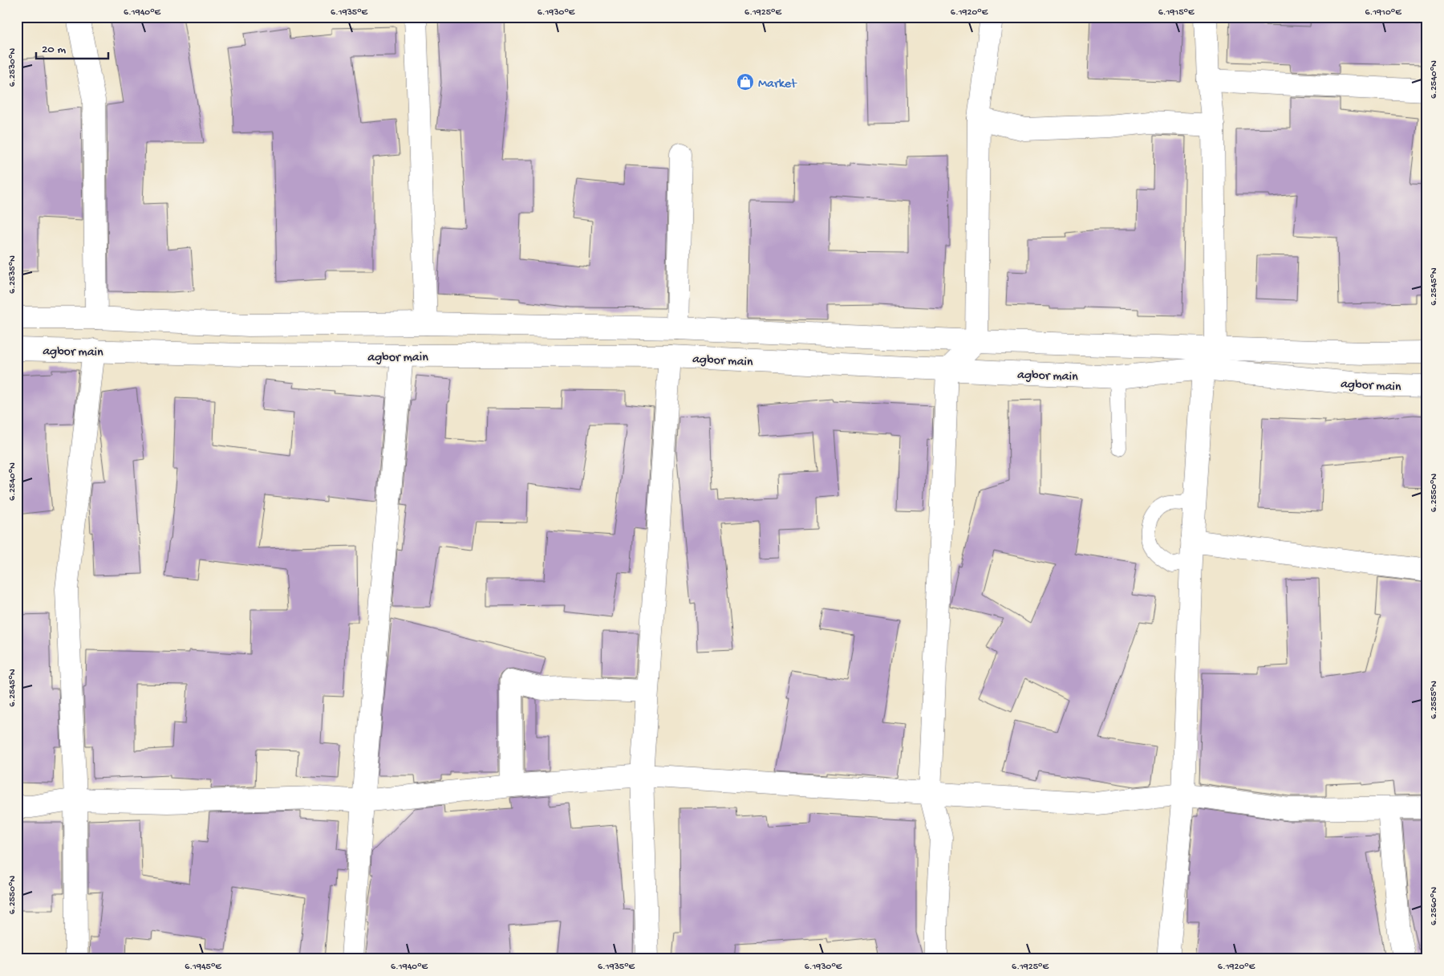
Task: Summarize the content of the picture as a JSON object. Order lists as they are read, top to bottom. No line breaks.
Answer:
{"streets":{"street":["agbor main"]},"places":{"shop":["Market"]},"scale_bar":"20 m","coordinates":["6.1940°E","6.1935°E","6.1930°E","6.1925°E","6.1920°E","6.1915°E","6.1910°E","6.2530°N","6.2540°N","6.2535°N","6.2545°N","6.2550°N","6.2555°N","6.2560°N","6.1945°E"]}
